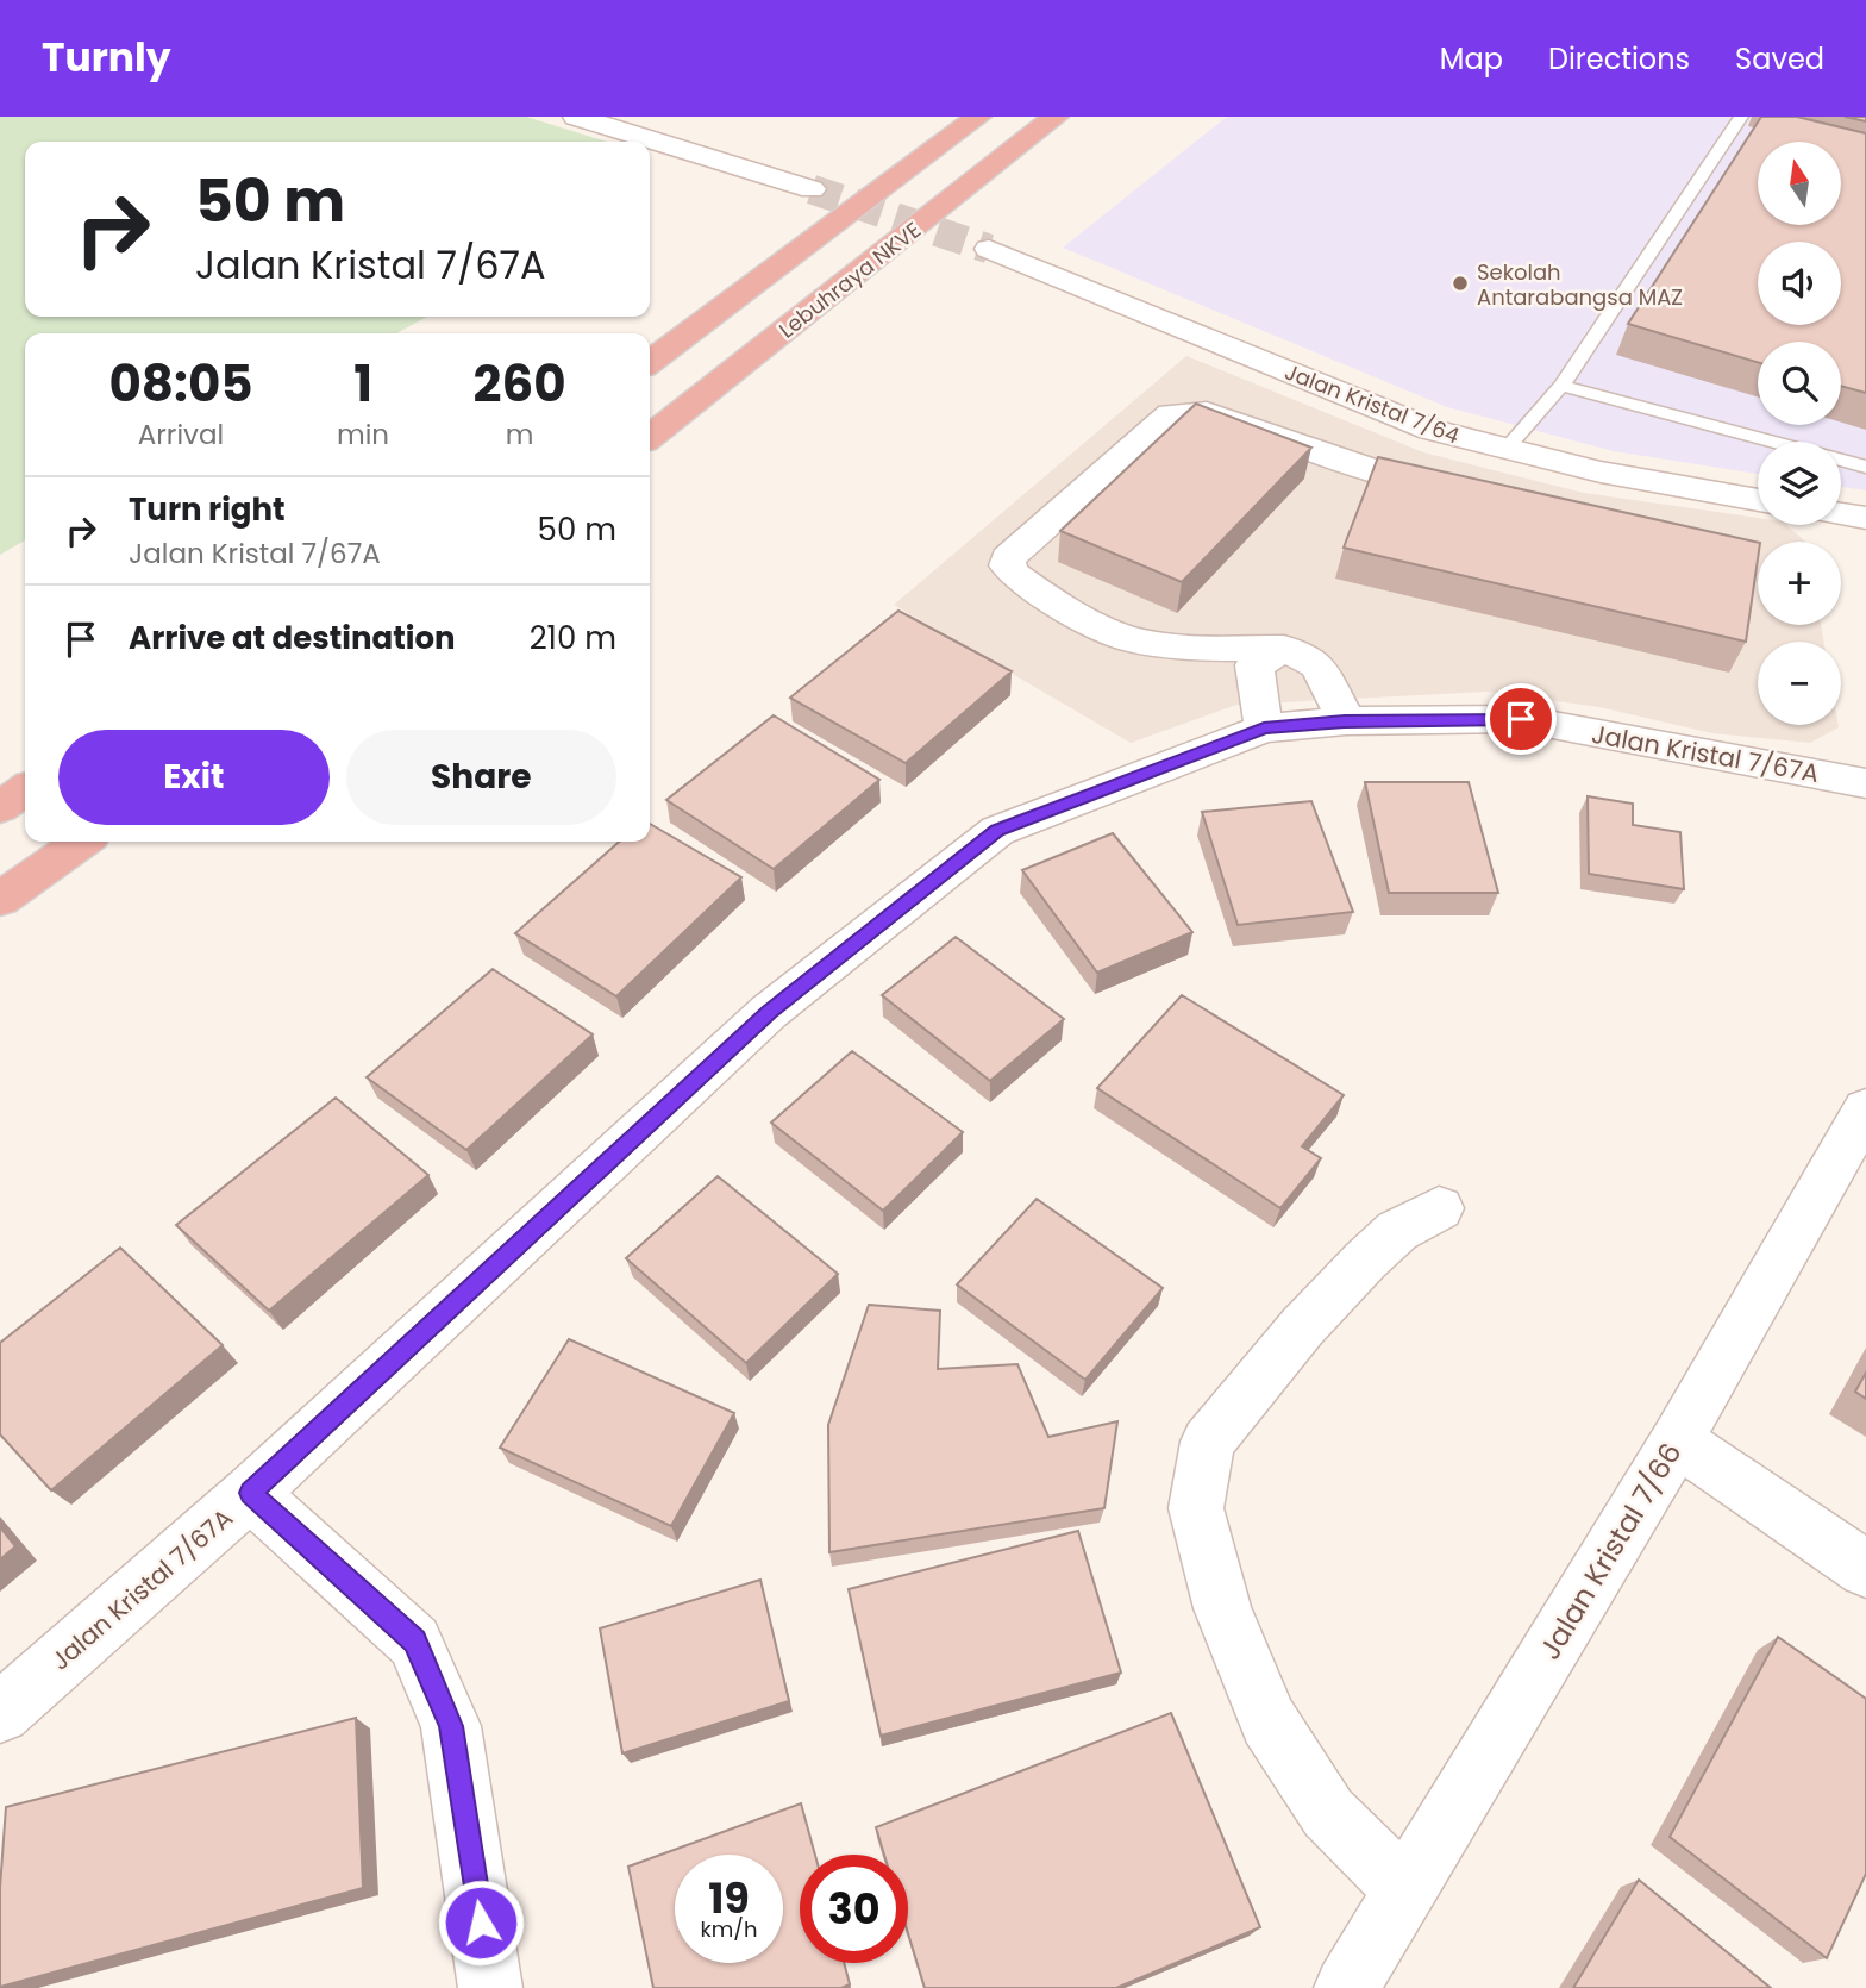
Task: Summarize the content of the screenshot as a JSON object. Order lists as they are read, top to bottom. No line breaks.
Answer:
{"streets":{"highway":["Lebuhraya NKVE"],"street":["Jalan Kristal 7/64","Jalan Kristal 7/67A","Jalan Kristal 7/66"]},"places":["Sekolah Antarabangsa MAZ"],"north":"top","page":{"header":"Turnly","nav":["Map","Directions","Saved"],"map_buttons":["+","−"],"turn":["50 m","Jalan Kristal 7/67A"],"eta":["08:05","Arrival","1","min","260","m"],"list":[{"name":"Turn right","note":"Jalan Kristal 7/67A","value":"50 m"},{"name":"Arrive at destination","value":"210 m"}],"buttons":["Exit","Share"],"speed":"19 km/h","limit":"30"}}
